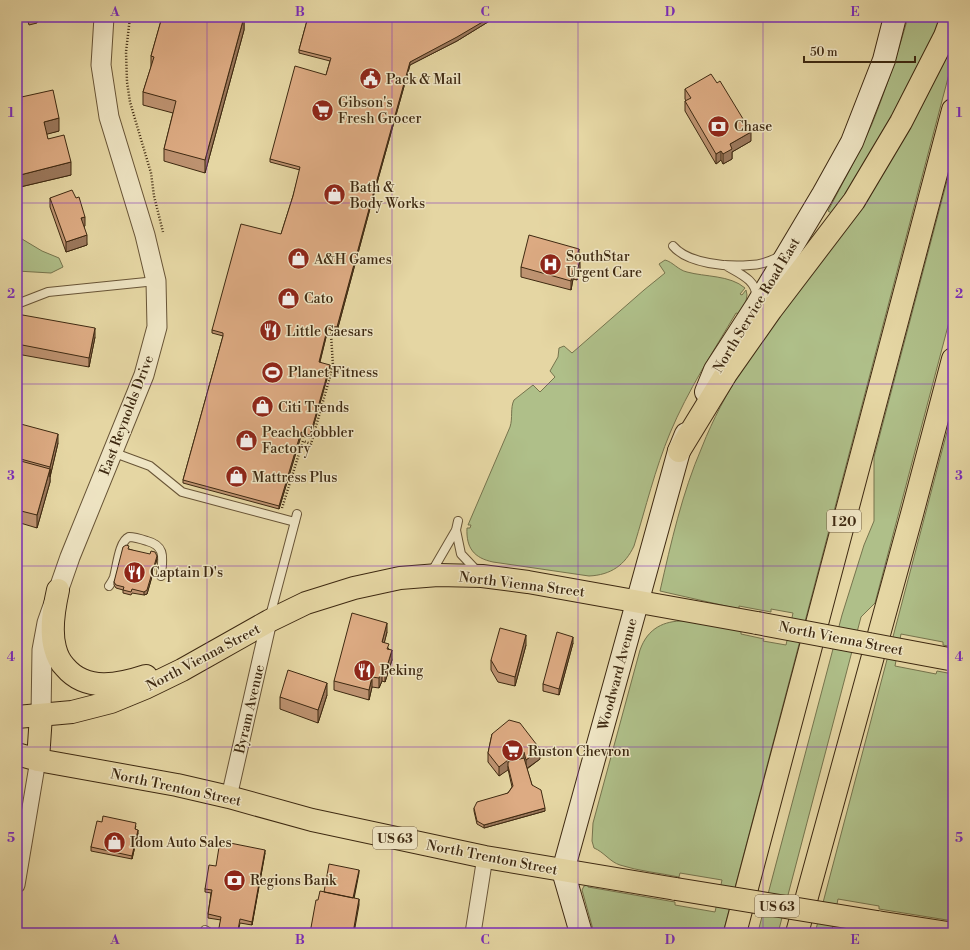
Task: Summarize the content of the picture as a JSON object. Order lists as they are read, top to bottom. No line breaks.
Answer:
{"streets":{"highway":["I 20","North Vienna Street","North Trenton Street","US 63"],"main road":["North Service Road East","Woodward Avenue"],"street":["East Reynolds Drive","Byram Avenue"]},"crossings":[["North Service Road East","North Vienna Street"],["North Service Road East","Woodward Avenue"],["East Reynolds Drive","North Vienna Street"],["North Vienna Street","Woodward Avenue"],["North Vienna Street","Byram Avenue"],["Woodward Avenue","North Trenton Street"],["Byram Avenue","North Trenton Street"]],"places":{"public building":["Pack & Mail"],"supermarket":["Gibson's Fresh Grocer","Ruston Chevron"],"bank":["Chase","Regions Bank"],"shop":["Bath & Body Works","A&H Games","Cato","Citi Trends","Peach Cobbler Factory","Mattress Plus","Idom Auto Sales"],"hospital":["SouthStar Urgent Care"],"restaurant":["Little Caesars","Captain D's","Peking"],"sports":["Planet Fitness"]},"scale_bar":"50 m","grid":{"columns":["A","B","C","D","E"],"rows":["1","2","3","4","5"]}}
